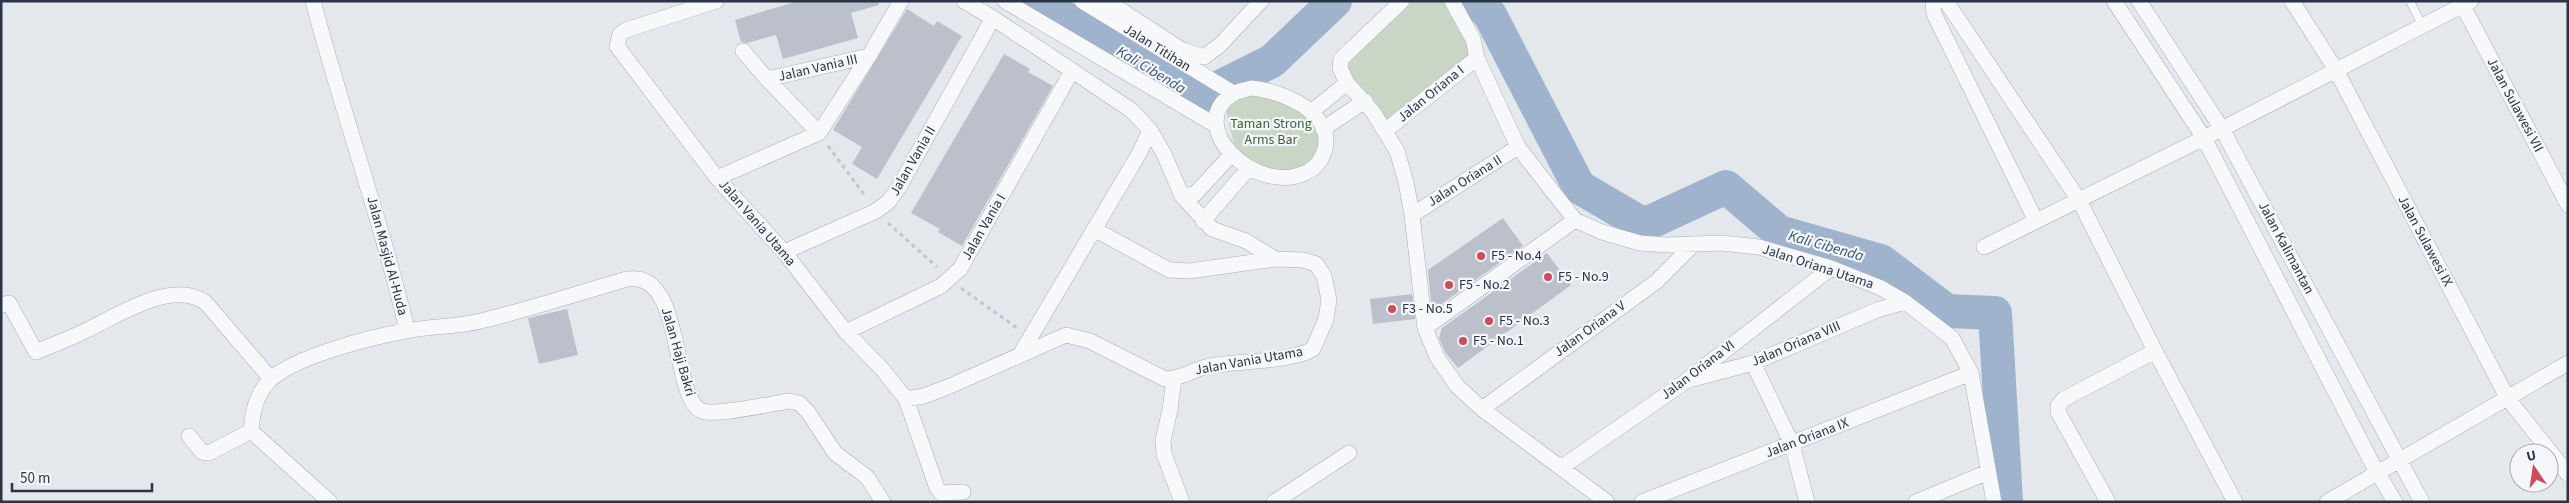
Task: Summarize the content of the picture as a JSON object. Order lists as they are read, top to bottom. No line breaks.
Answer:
{"streets":{"street":["Jalan Titihan","Jalan Vania III","Jalan Oriana I","Jalan Sulawesi VII","Jalan Vania II","Jalan Oriana II","Jalan Vania Utama","Jalan Vania I","Jalan Sulawesi IX","Jalan Kalimantan","Jalan Masjid Al-Huda","Jalan Oriana Utama","Jalan Oriana V","Jalan Oriana VIII","Jalan Haji Bakri","Jalan Oriana VI","Jalan Oriana IX"]},"crossings":[["Jalan Oriana I","Jalan Oriana Utama"],["Jalan Vania II","Jalan Vania Utama"],["Jalan Oriana II","Jalan Oriana Utama"],["Jalan Vania Utama","Jalan Vania I"],["Jalan Masjid Al-Huda","Jalan Haji Bakri"],["Jalan Oriana Utama","Jalan Oriana V"],["Jalan Oriana Utama","Jalan Oriana VIII"],["Jalan Oriana Utama","Jalan Oriana VI"],["Jalan Oriana Utama","Jalan Oriana IX"],["Jalan Oriana VIII","Jalan Oriana VI"]],"water":["Kali Cibenda"],"parks":["Taman Strong Arms Bar"],"places":["F5 - No.4","F5 - No.9","F5 - No.2","F3 - No.5","F5 - No.3","F5 - No.1"],"scale_bar":"50 m","north":"top"}
